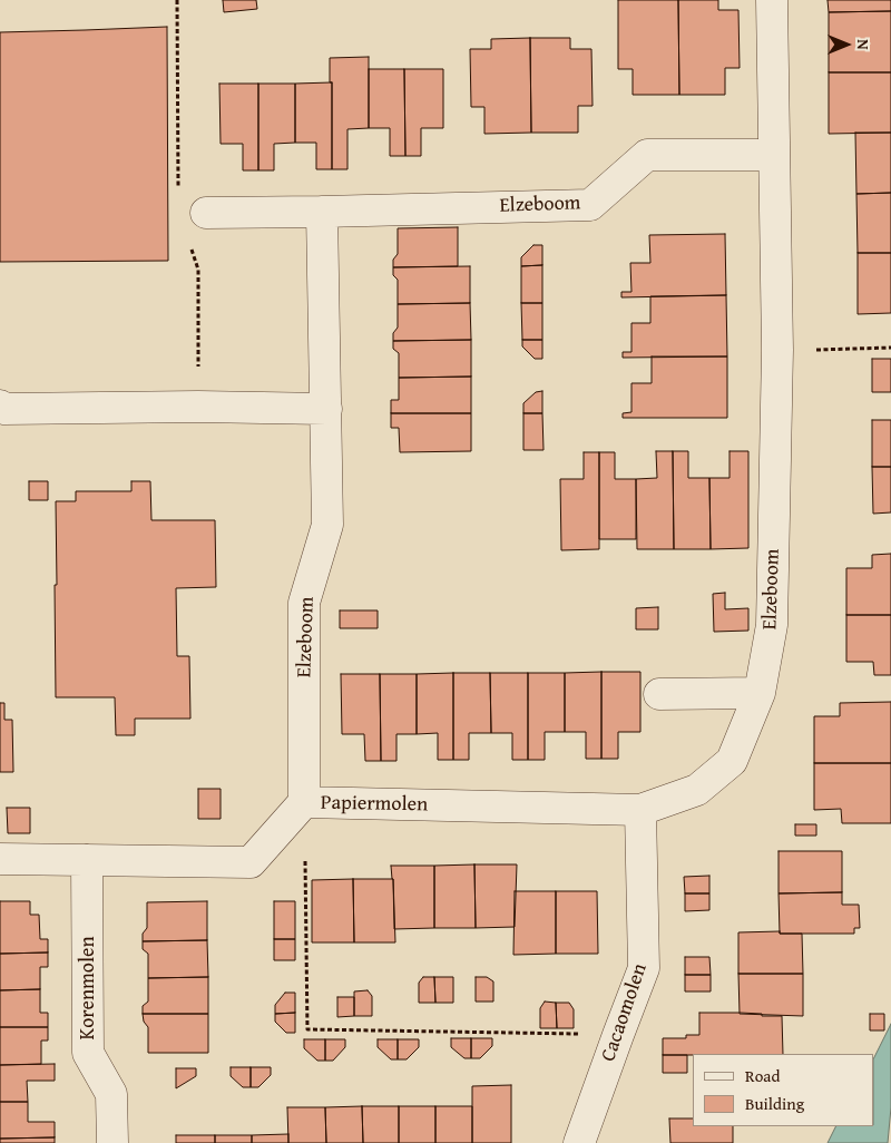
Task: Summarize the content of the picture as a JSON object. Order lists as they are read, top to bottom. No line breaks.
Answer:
{"streets":{"street":["Elzeboom","Papiermolen","Korenmolen","Cacaomolen"]},"crossings":[["Elzeboom","Papiermolen"],["Elzeboom","Cacaomolen"],["Papiermolen","Korenmolen"],["Papiermolen","Cacaomolen"]],"legend":["Road","Building"],"north":"right"}
